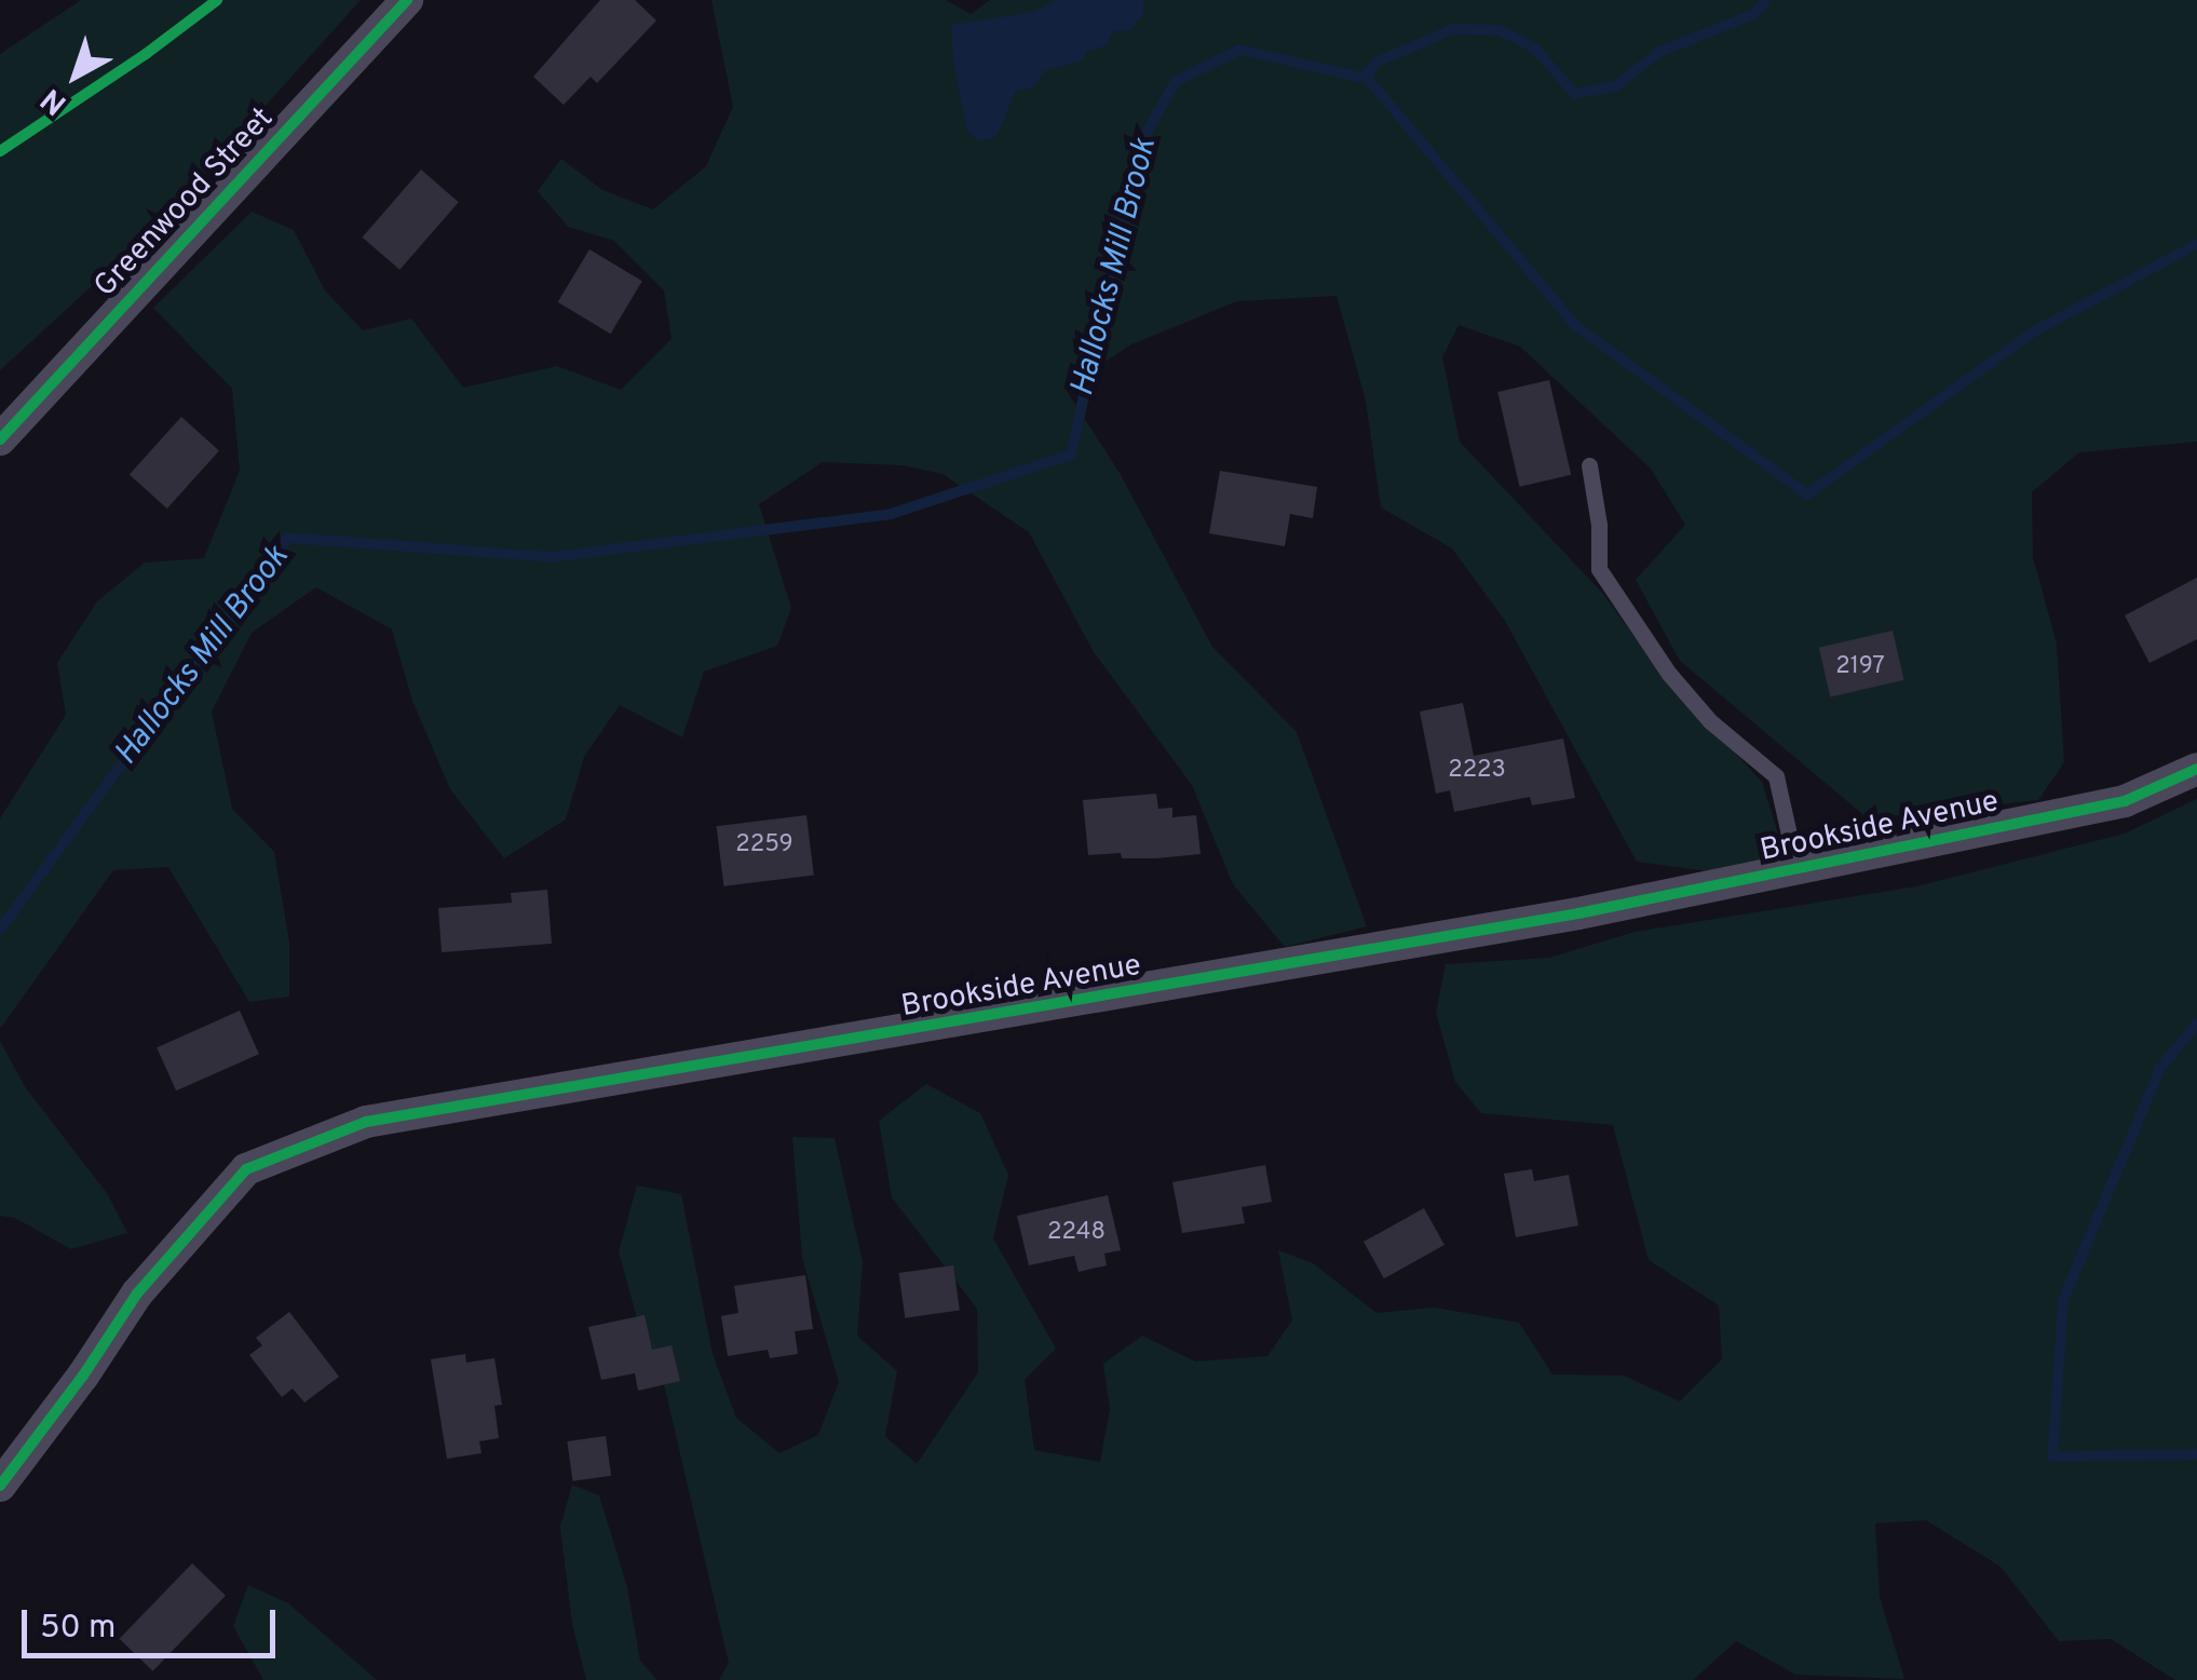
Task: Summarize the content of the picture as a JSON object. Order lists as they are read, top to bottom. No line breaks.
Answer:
{"streets":{"street":["Greenwood Street","Brookside Avenue"]},"water":["Hallocks Mill Brook"],"house_numbers":["2197","2223","2259","2248"],"scale_bar":"50 m","north":"bottom left"}
